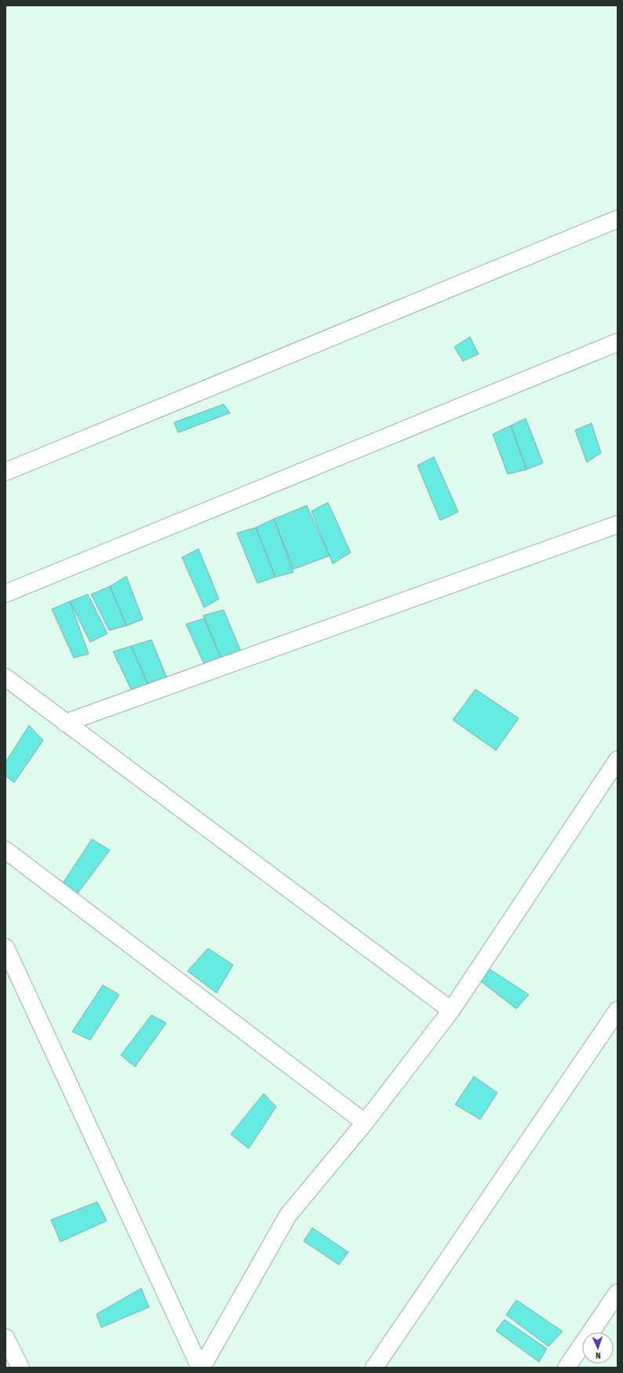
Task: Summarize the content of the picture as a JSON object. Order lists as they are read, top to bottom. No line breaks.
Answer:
{"north":"bottom"}
